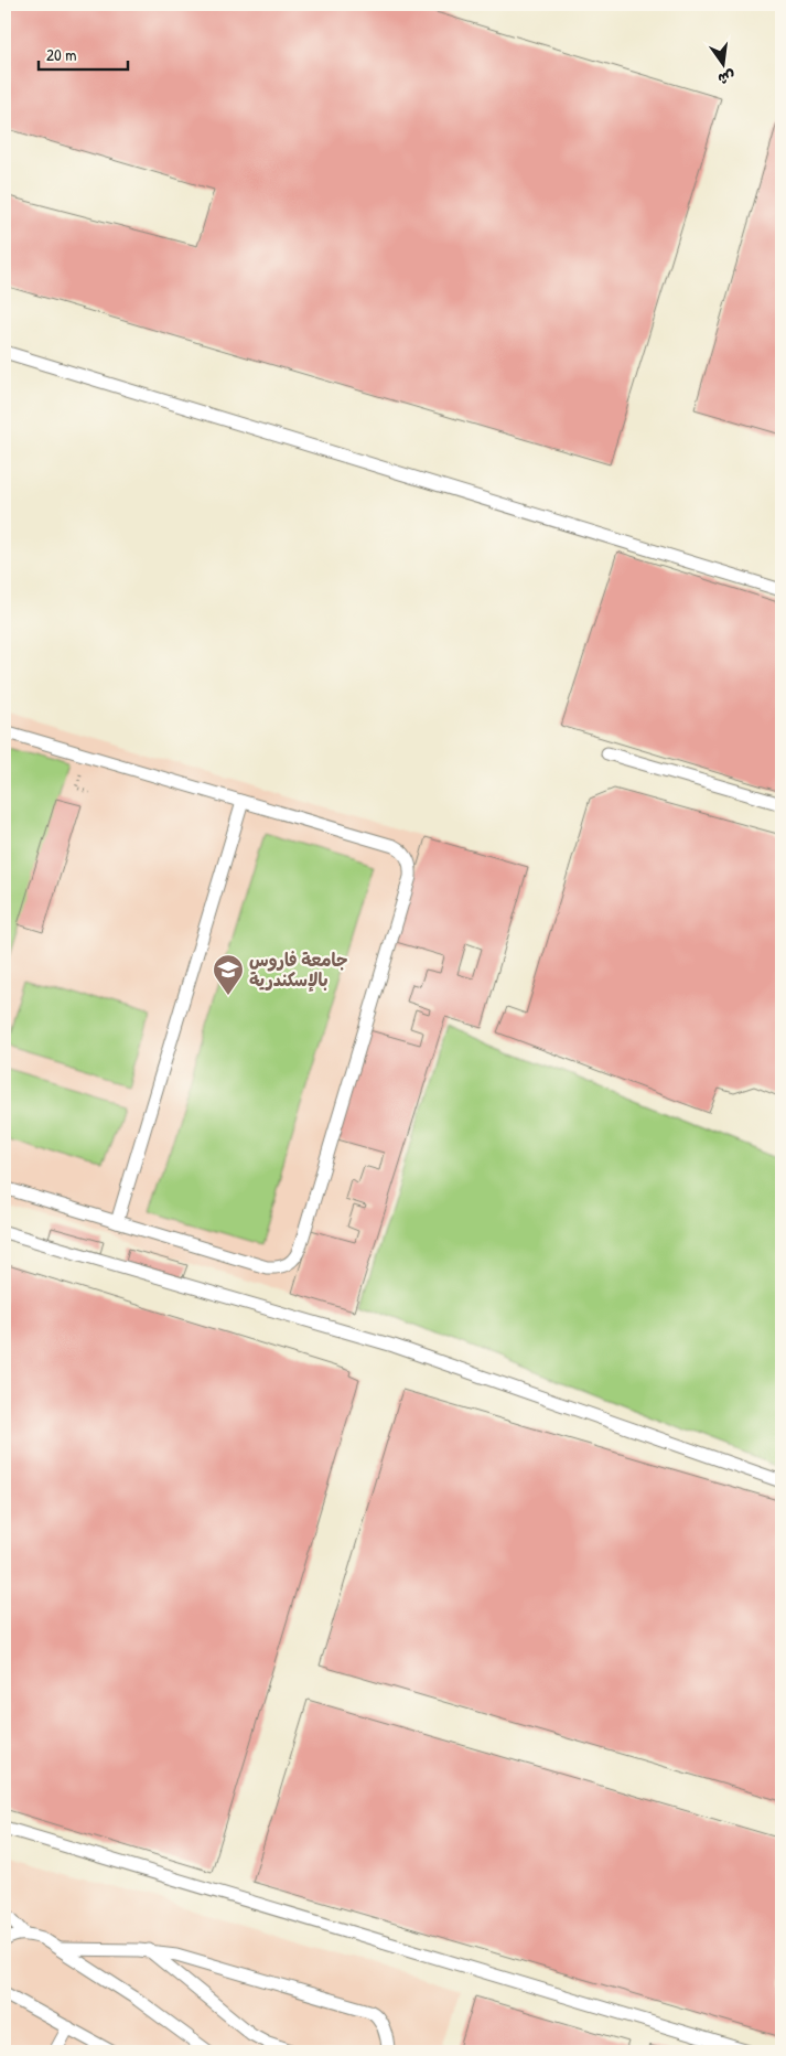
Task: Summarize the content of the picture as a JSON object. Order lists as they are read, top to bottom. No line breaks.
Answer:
{"places":{"school or university":["جامعة فاروس بالإسكندرية"]},"scale_bar":"20 m","north":"bottom"}
